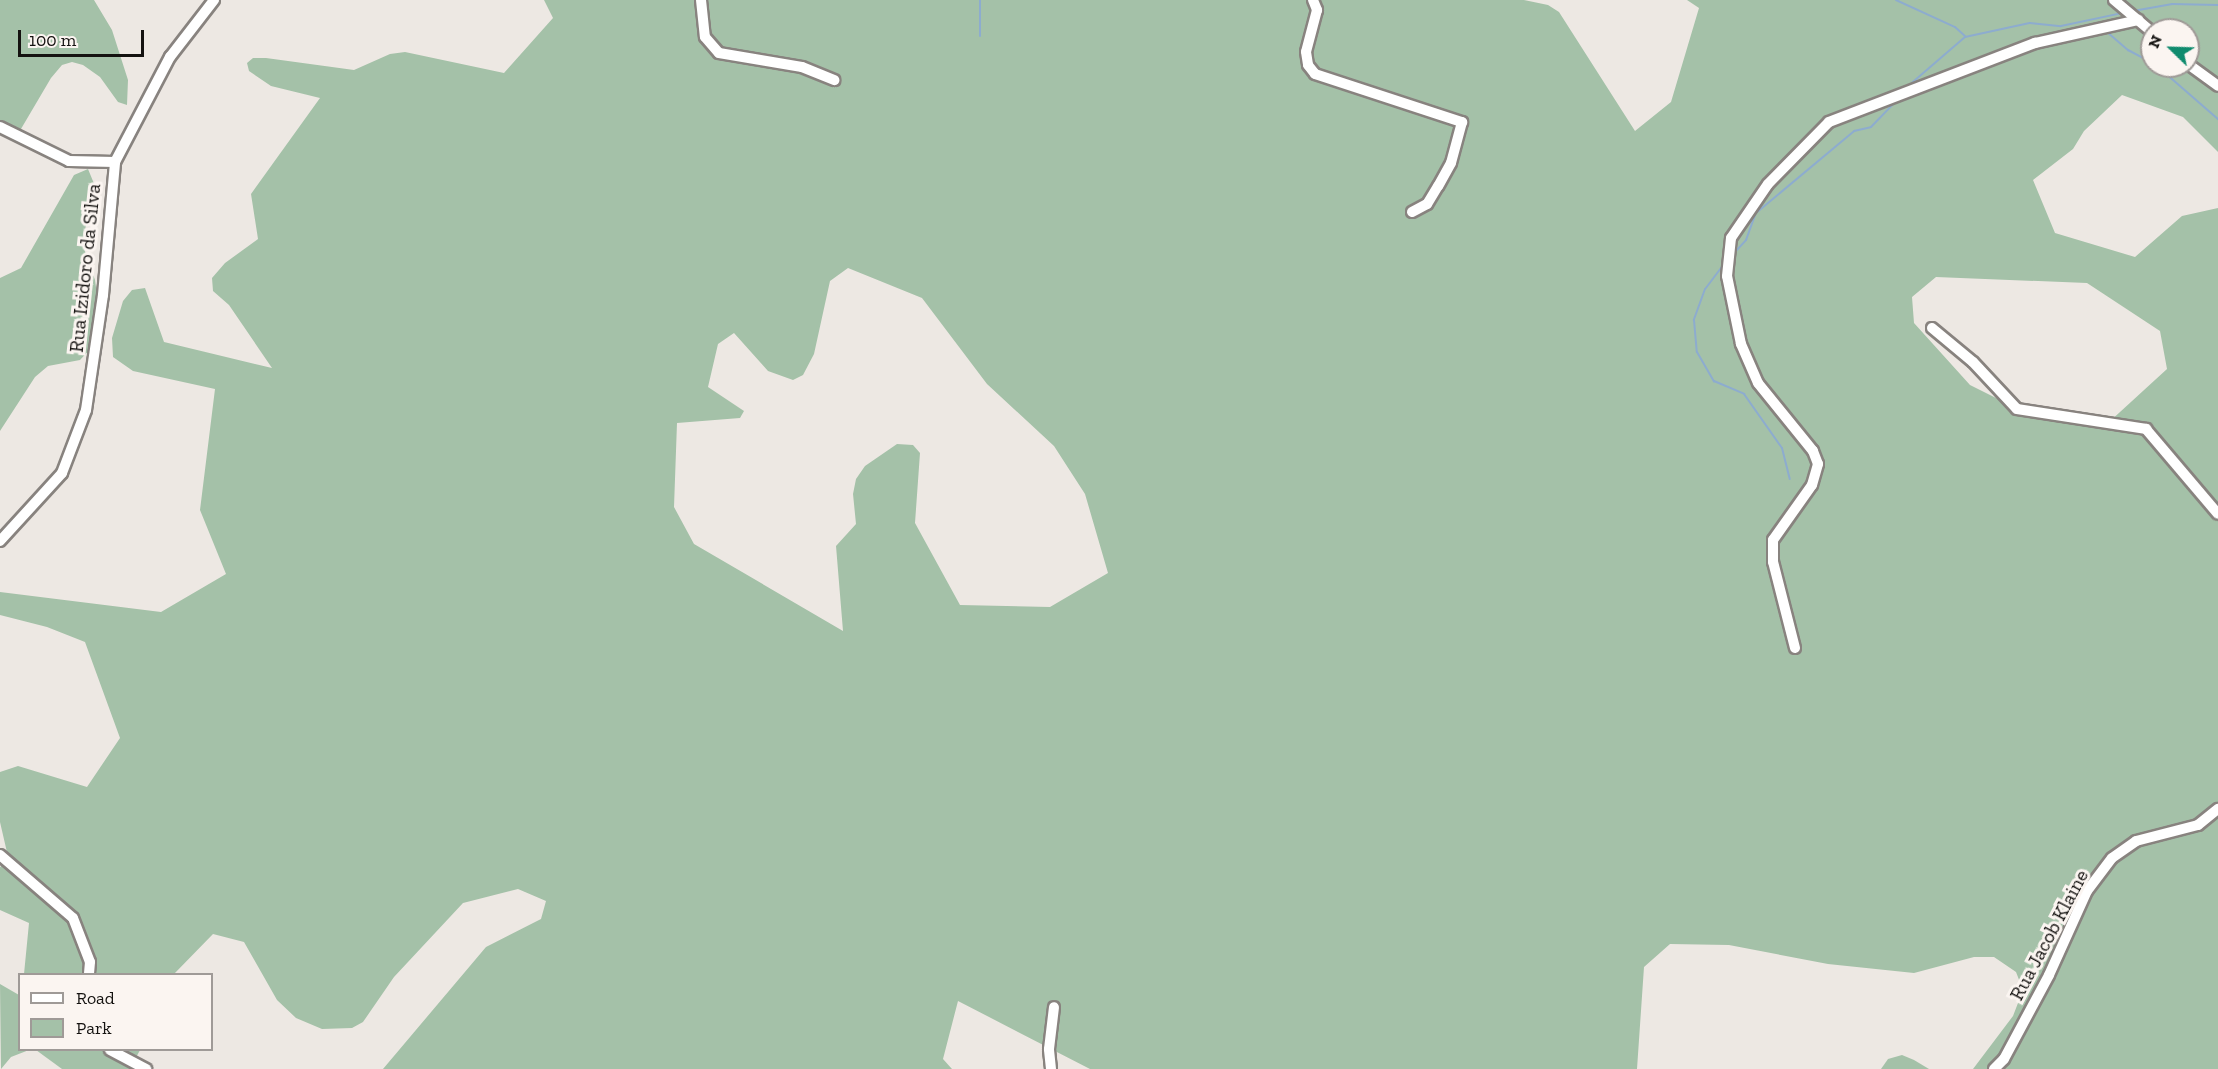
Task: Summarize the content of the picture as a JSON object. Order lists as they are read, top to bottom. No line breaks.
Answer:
{"streets":{"street":["Rua Izidoro da Silva","Rua Jacob Klaine"]},"legend":["Road","Park"],"scale_bar":"100 m","north":"top left"}
